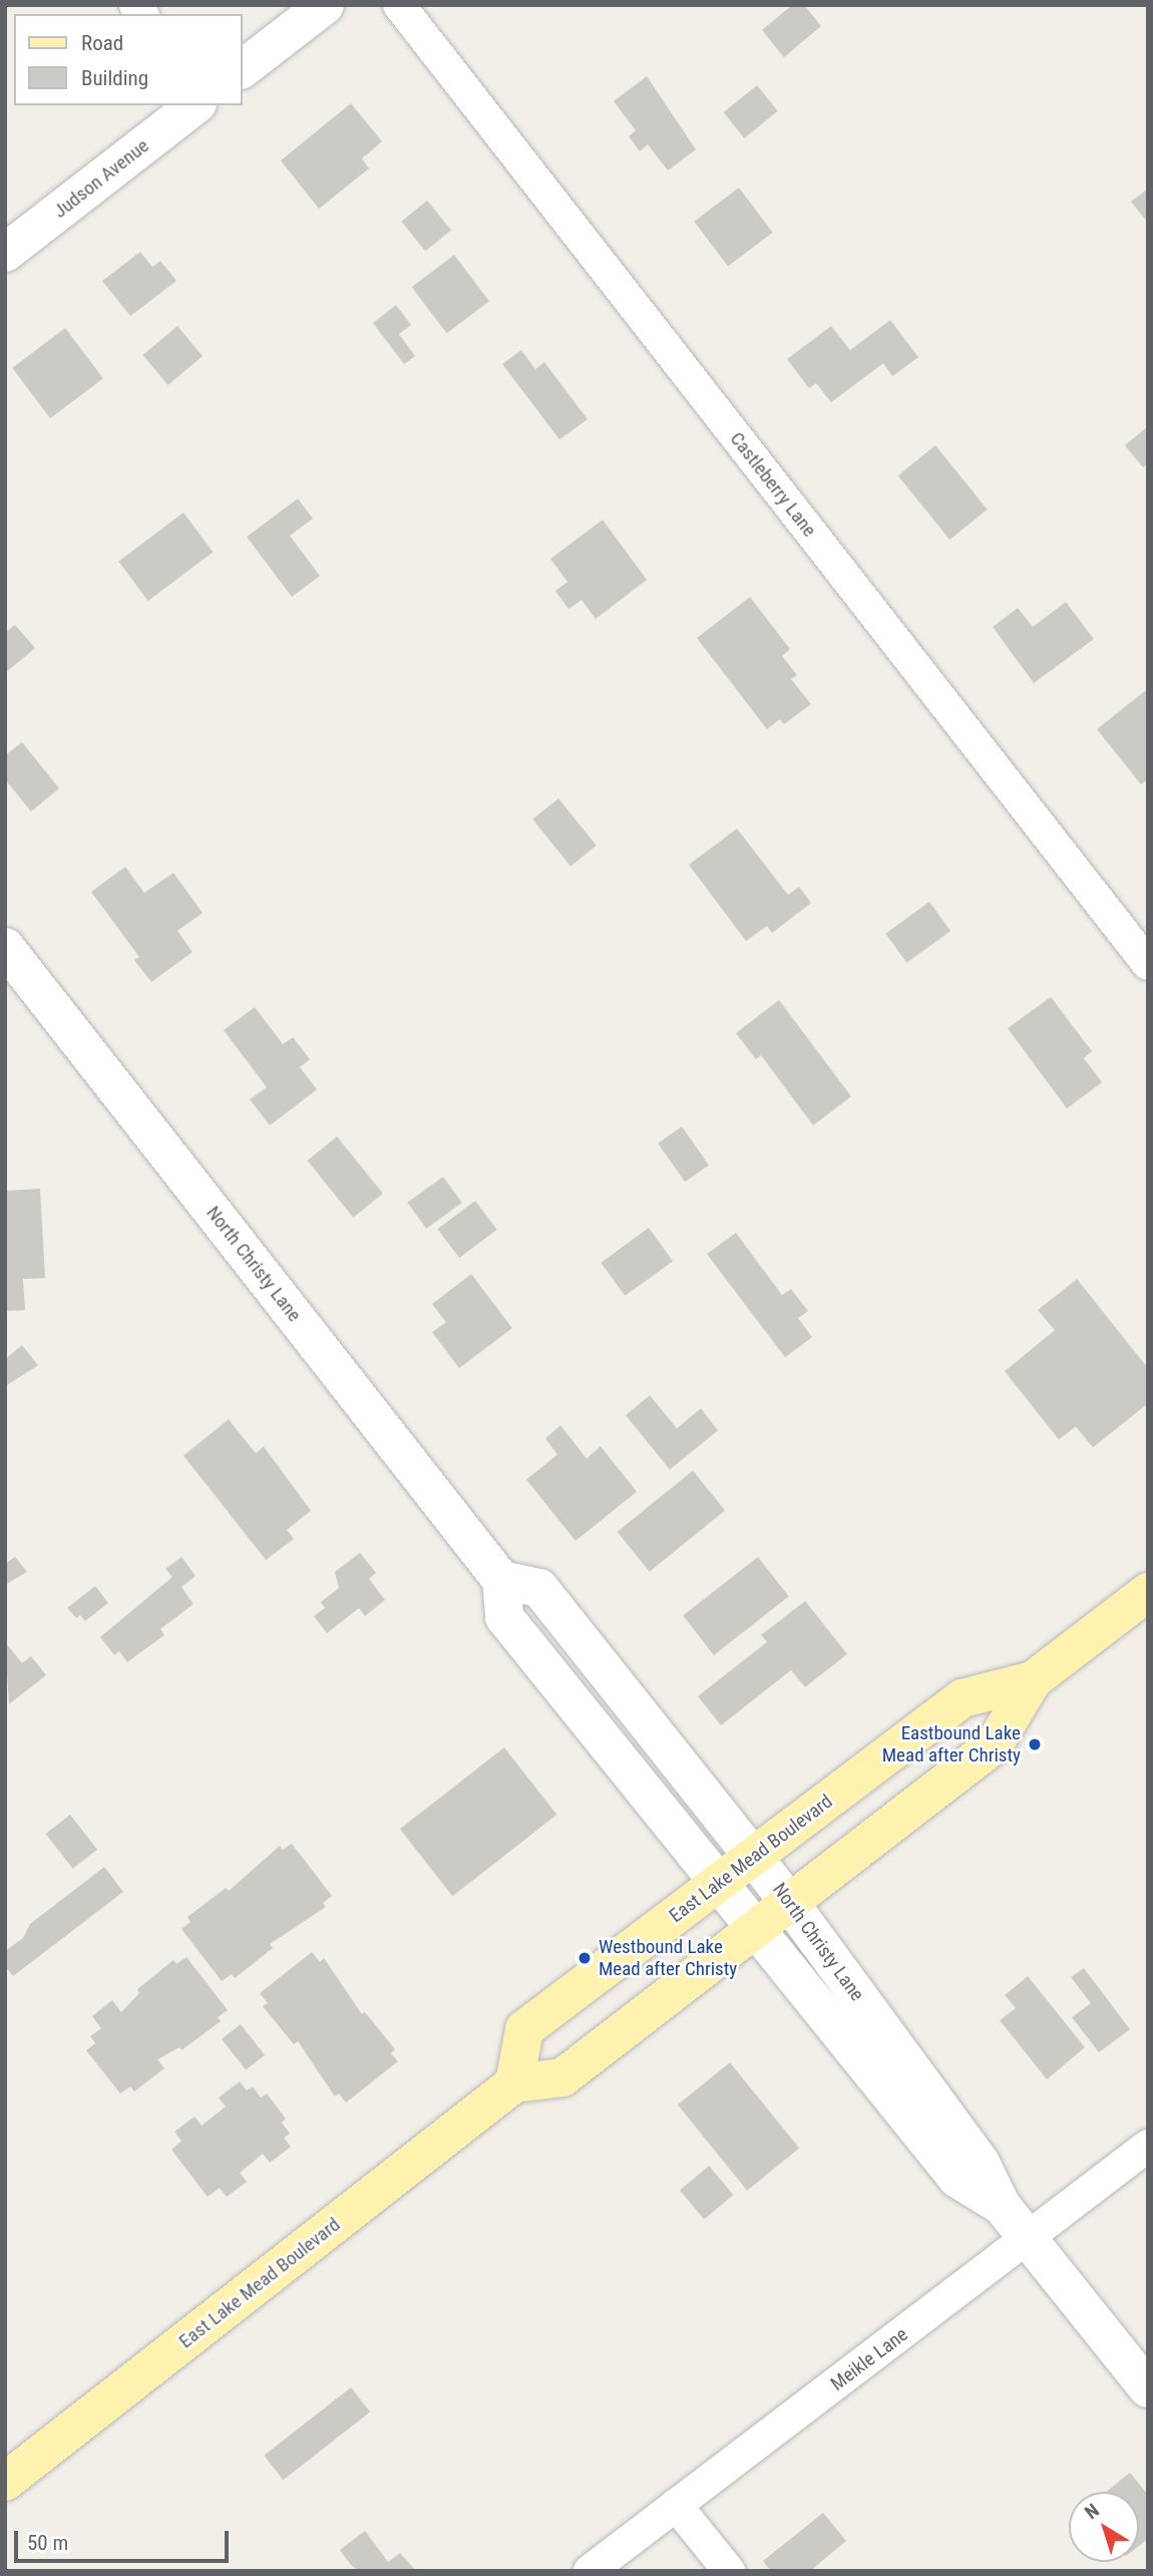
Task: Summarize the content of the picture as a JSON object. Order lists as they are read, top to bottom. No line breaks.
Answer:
{"streets":{"main road":["East Lake Mead Boulevard"],"street":["Judson Avenue","Castleberry Lane","North Christy Lane","Meikle Lane"]},"crossings":[["North Christy Lane","East Lake Mead Boulevard"],["North Christy Lane","Meikle Lane"]],"places":["Eastbound Lake Mead after Christy","Westbound Lake Mead after Christy"],"legend":["Road","Building"],"scale_bar":"50 m","north":"top left"}
